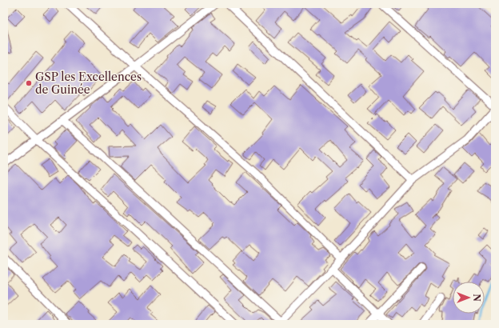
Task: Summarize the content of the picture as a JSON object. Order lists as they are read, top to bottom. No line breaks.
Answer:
{"places":["GSP les Excellences de Guinée"],"north":"right"}
